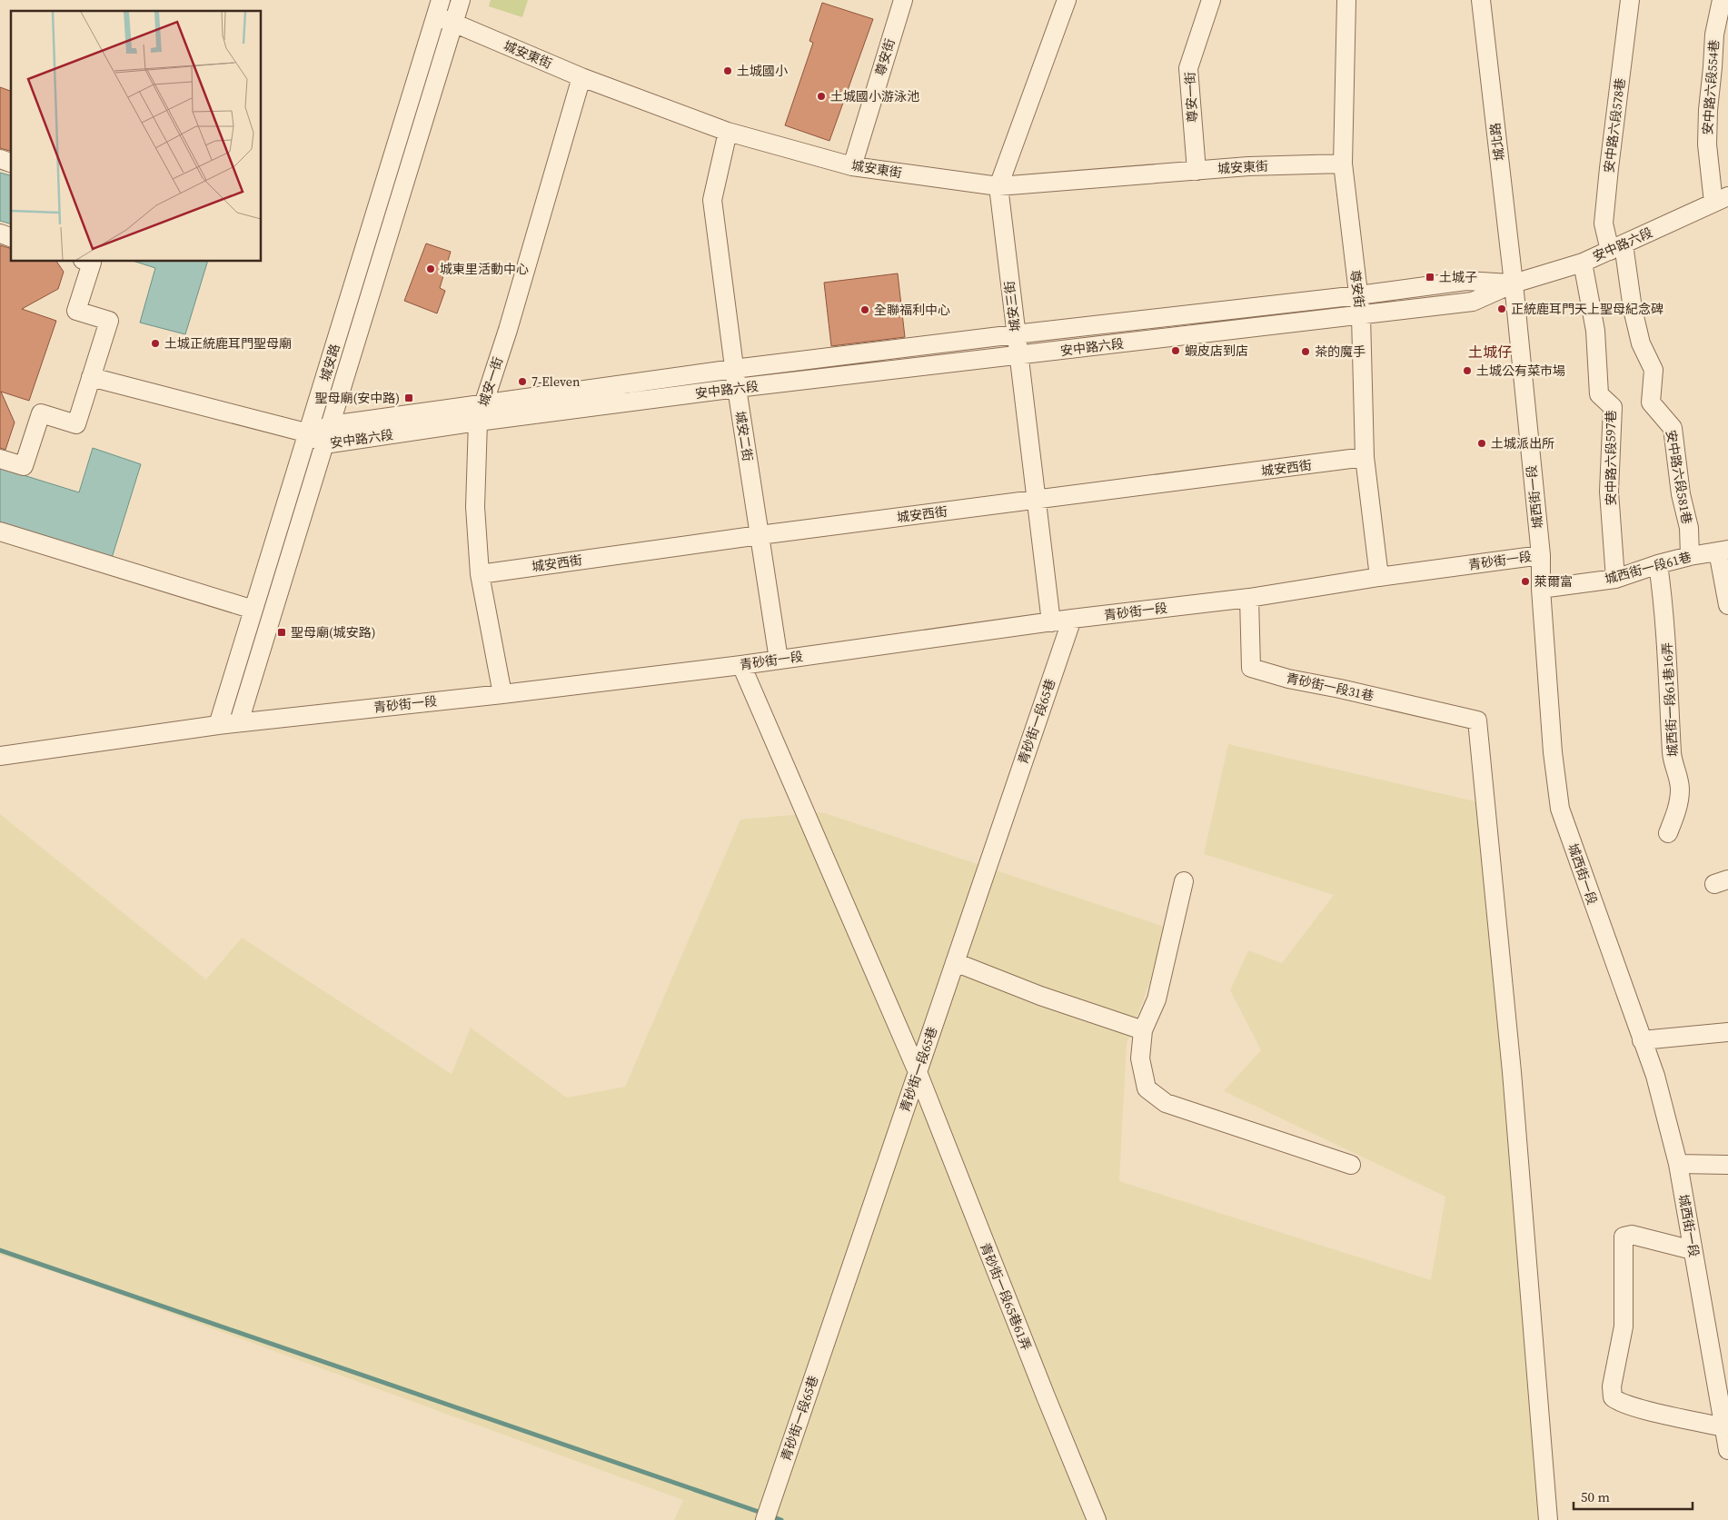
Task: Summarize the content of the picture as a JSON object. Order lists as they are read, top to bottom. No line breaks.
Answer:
{"streets":{"street":["城安東街","尊安街","安中路六段554巷","尊安一街","安中路六段578巷","城北路","安中路六段","城安三街","城安路","城安一街","城安二街","安中路六段597巷","城安西街","安中路六段581巷","城西街一段","青砂街一段","城西街一段61巷","青砂街一段31巷","城西街一段61巷16弄","青砂街一段65巷","青砂街一段65巷61弄"]},"crossings":[["城安東街","尊安街"],["城安東街","尊安一街"],["城安東街","城安三街"],["城安東街","城安路"],["城安東街","城安一街"],["城安東街","城安二街"],["尊安街","安中路六段"],["尊安街","城安西街"],["尊安街","青砂街一段"],["安中路六段554巷","安中路六段"],["安中路六段578巷","安中路六段"],["安中路六段578巷","安中路六段581巷"],["城北路","安中路六段"],["城北路","城西街一段"],["安中路六段","城安三街"],["安中路六段","城安路"],["安中路六段","城安一街"],["安中路六段","城安二街"],["安中路六段","安中路六段597巷"],["安中路六段","安中路六段581巷"],["安中路六段","城西街一段"],["城安三街","城安西街"],["城安三街","青砂街一段"],["城安路","青砂街一段"],["城安一街","城安西街"],["城安一街","青砂街一段"],["城安二街","城安西街"],["城安二街","青砂街一段"],["安中路六段597巷","城西街一段61巷"],["安中路六段581巷","城西街一段61巷"],["城西街一段","青砂街一段"],["城西街一段","城西街一段61巷"],["青砂街一段","青砂街一段31巷"],["青砂街一段","青砂街一段65巷"],["青砂街一段","青砂街一段65巷61弄"],["城西街一段61巷","城西街一段61巷16弄"],["青砂街一段65巷","青砂街一段65巷61弄"]],"districts":["土城仔"],"places":{"other":["土城國小","土城國小游泳池","城東里活動中心","正統鹿耳門天上聖母紀念碑","全聯福利中心","土城正統鹿耳門聖母廟","蝦皮店到店","茶的魔手","土城公有菜市場","7-Eleven","土城派出所","萊爾富"],"transit":["土城子","聖母廟(安中路)","聖母廟(城安路)"]},"scale_bar":"50 m"}
